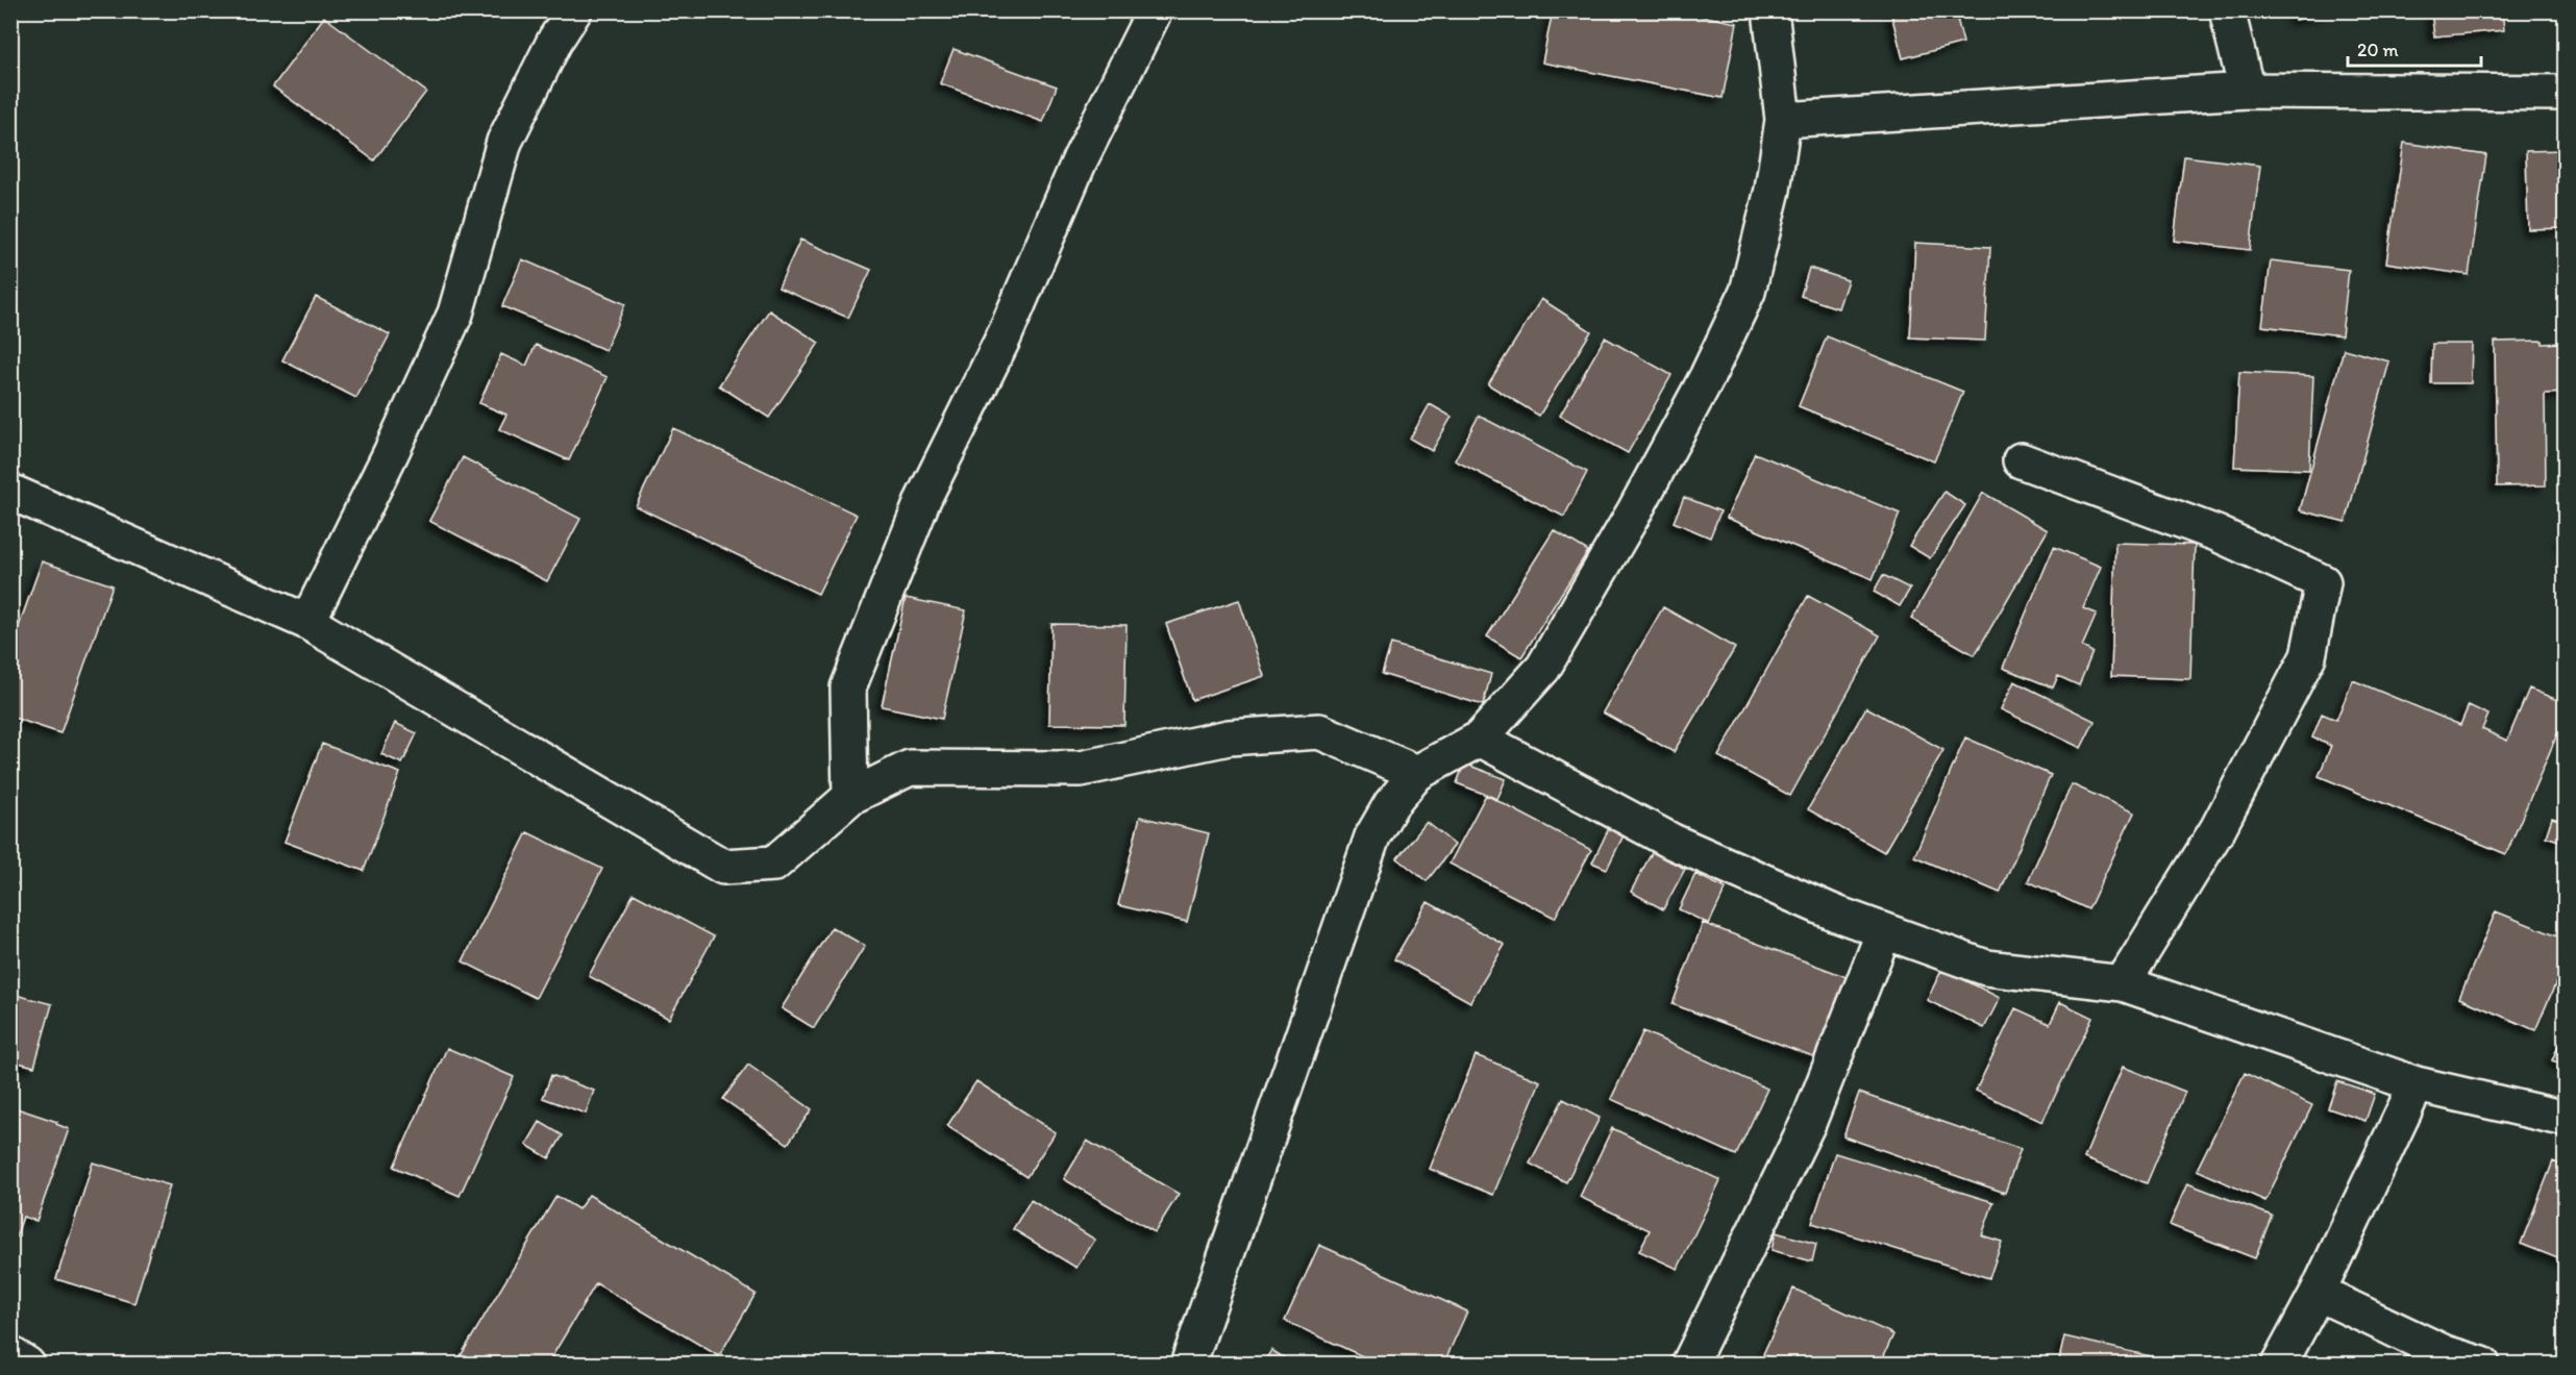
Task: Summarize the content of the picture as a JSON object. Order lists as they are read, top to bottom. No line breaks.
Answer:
{"scale_bar":"20 m"}
